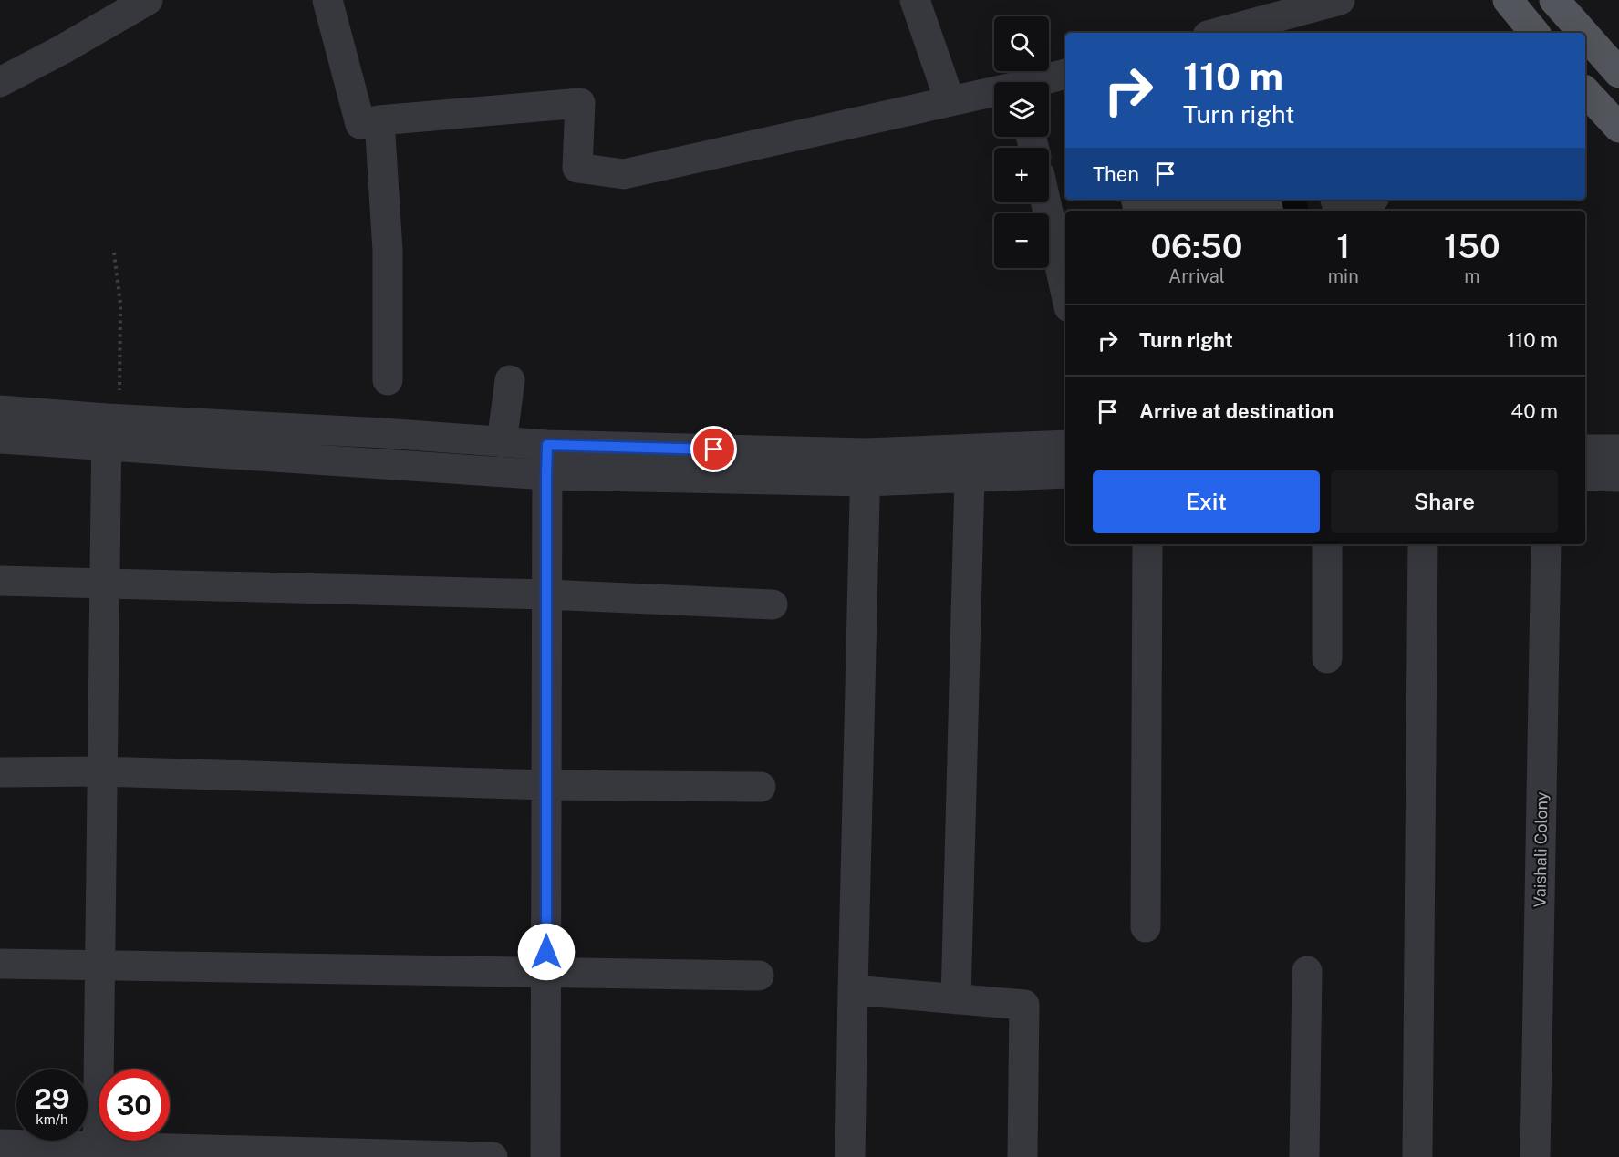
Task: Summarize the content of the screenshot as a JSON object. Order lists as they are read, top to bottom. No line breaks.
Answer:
{"streets":{"street":["Vaishali Colony"]},"page":{"map_buttons":["+","−"],"turn":["110 m","Turn right"],"then":"Then","eta":["06:50","Arrival","1","min","150","m"],"list":[{"name":"Turn right","value":"110 m"},{"name":"Arrive at destination","value":"40 m"}],"buttons":["Exit","Share"],"speed":"29 km/h","limit":"30"}}
